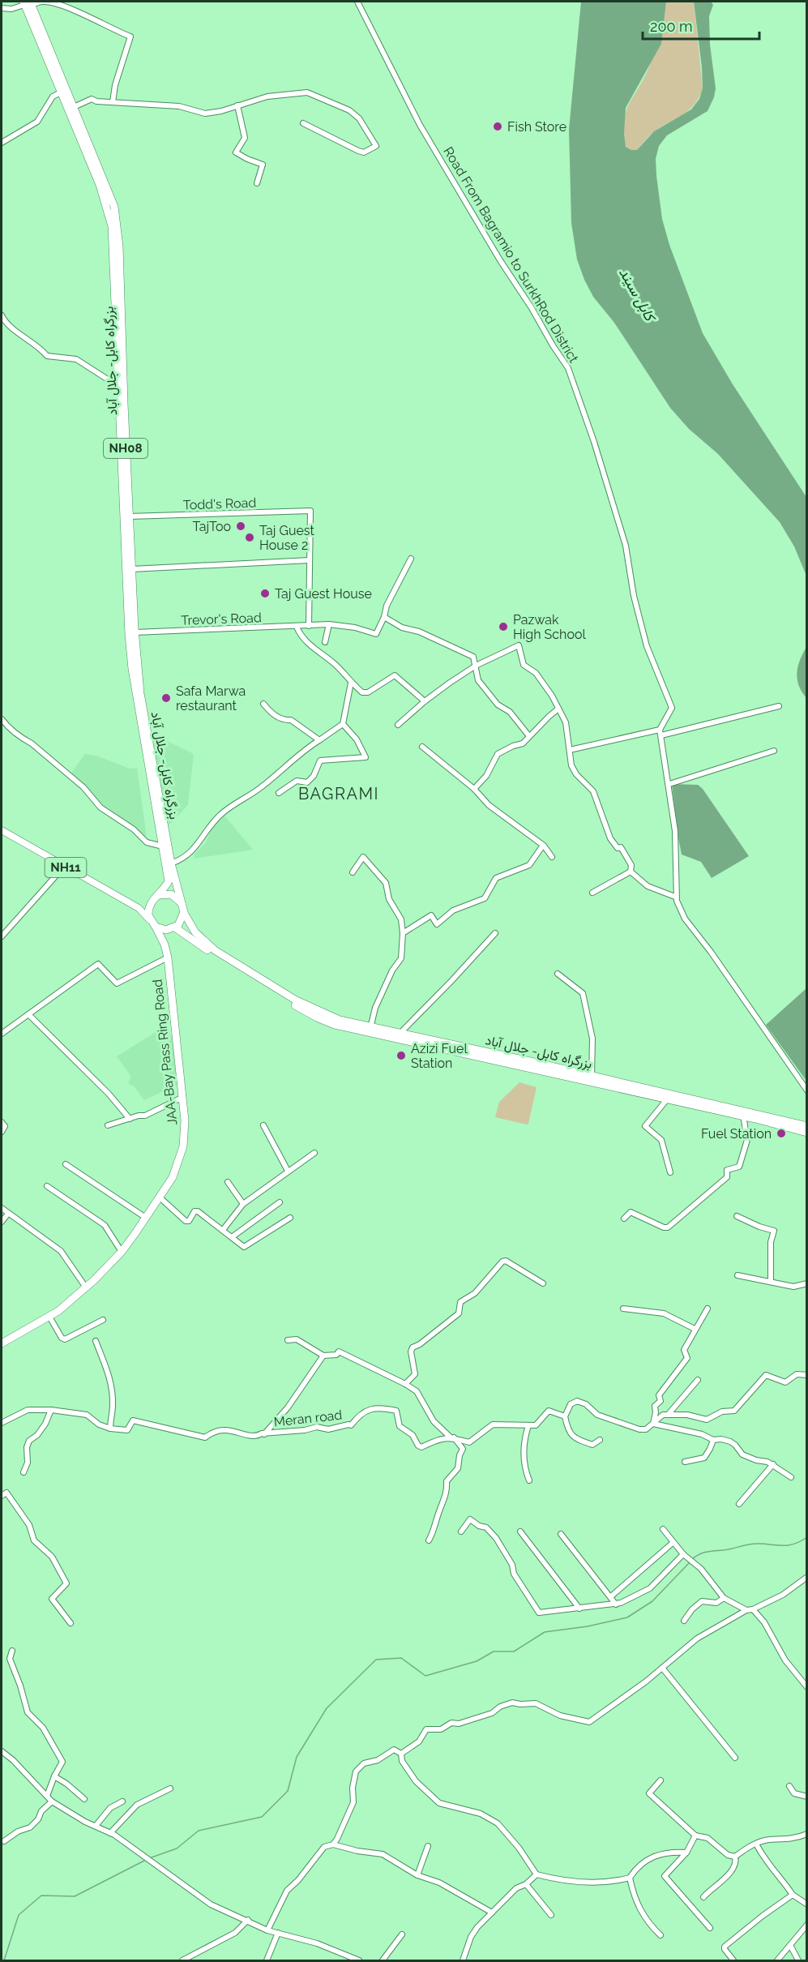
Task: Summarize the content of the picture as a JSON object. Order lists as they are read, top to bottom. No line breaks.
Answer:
{"streets":{"highway":["بزرگراه کابل- جلال آباد","NH08","JAA-Bay Pass Ring Road"],"main road":["NH11"],"street":["Road From Bagramio to SurkhRod District","Todd's Road","Trevor's Road","Meran road"]},"crossings":[["بزرگراه کابل- جلال آباد","Todd's Road"],["بزرگراه کابل- جلال آباد","Trevor's Road"],["بزرگراه کابل- جلال آباد","NH11"],["بزرگراه کابل- جلال آباد","JAA-Bay Pass Ring Road"],["NH11","JAA-Bay Pass Ring Road"]],"districts":["BAGRAMI"],"water":["کابل سيند"],"places":["Fish Store","TajToo","Taj Guest House 2","Taj Guest House","Pazwak High School","Safa Marwa restaurant","Azizi Fuel Station","Fuel Station"],"scale_bar":"200 m"}
